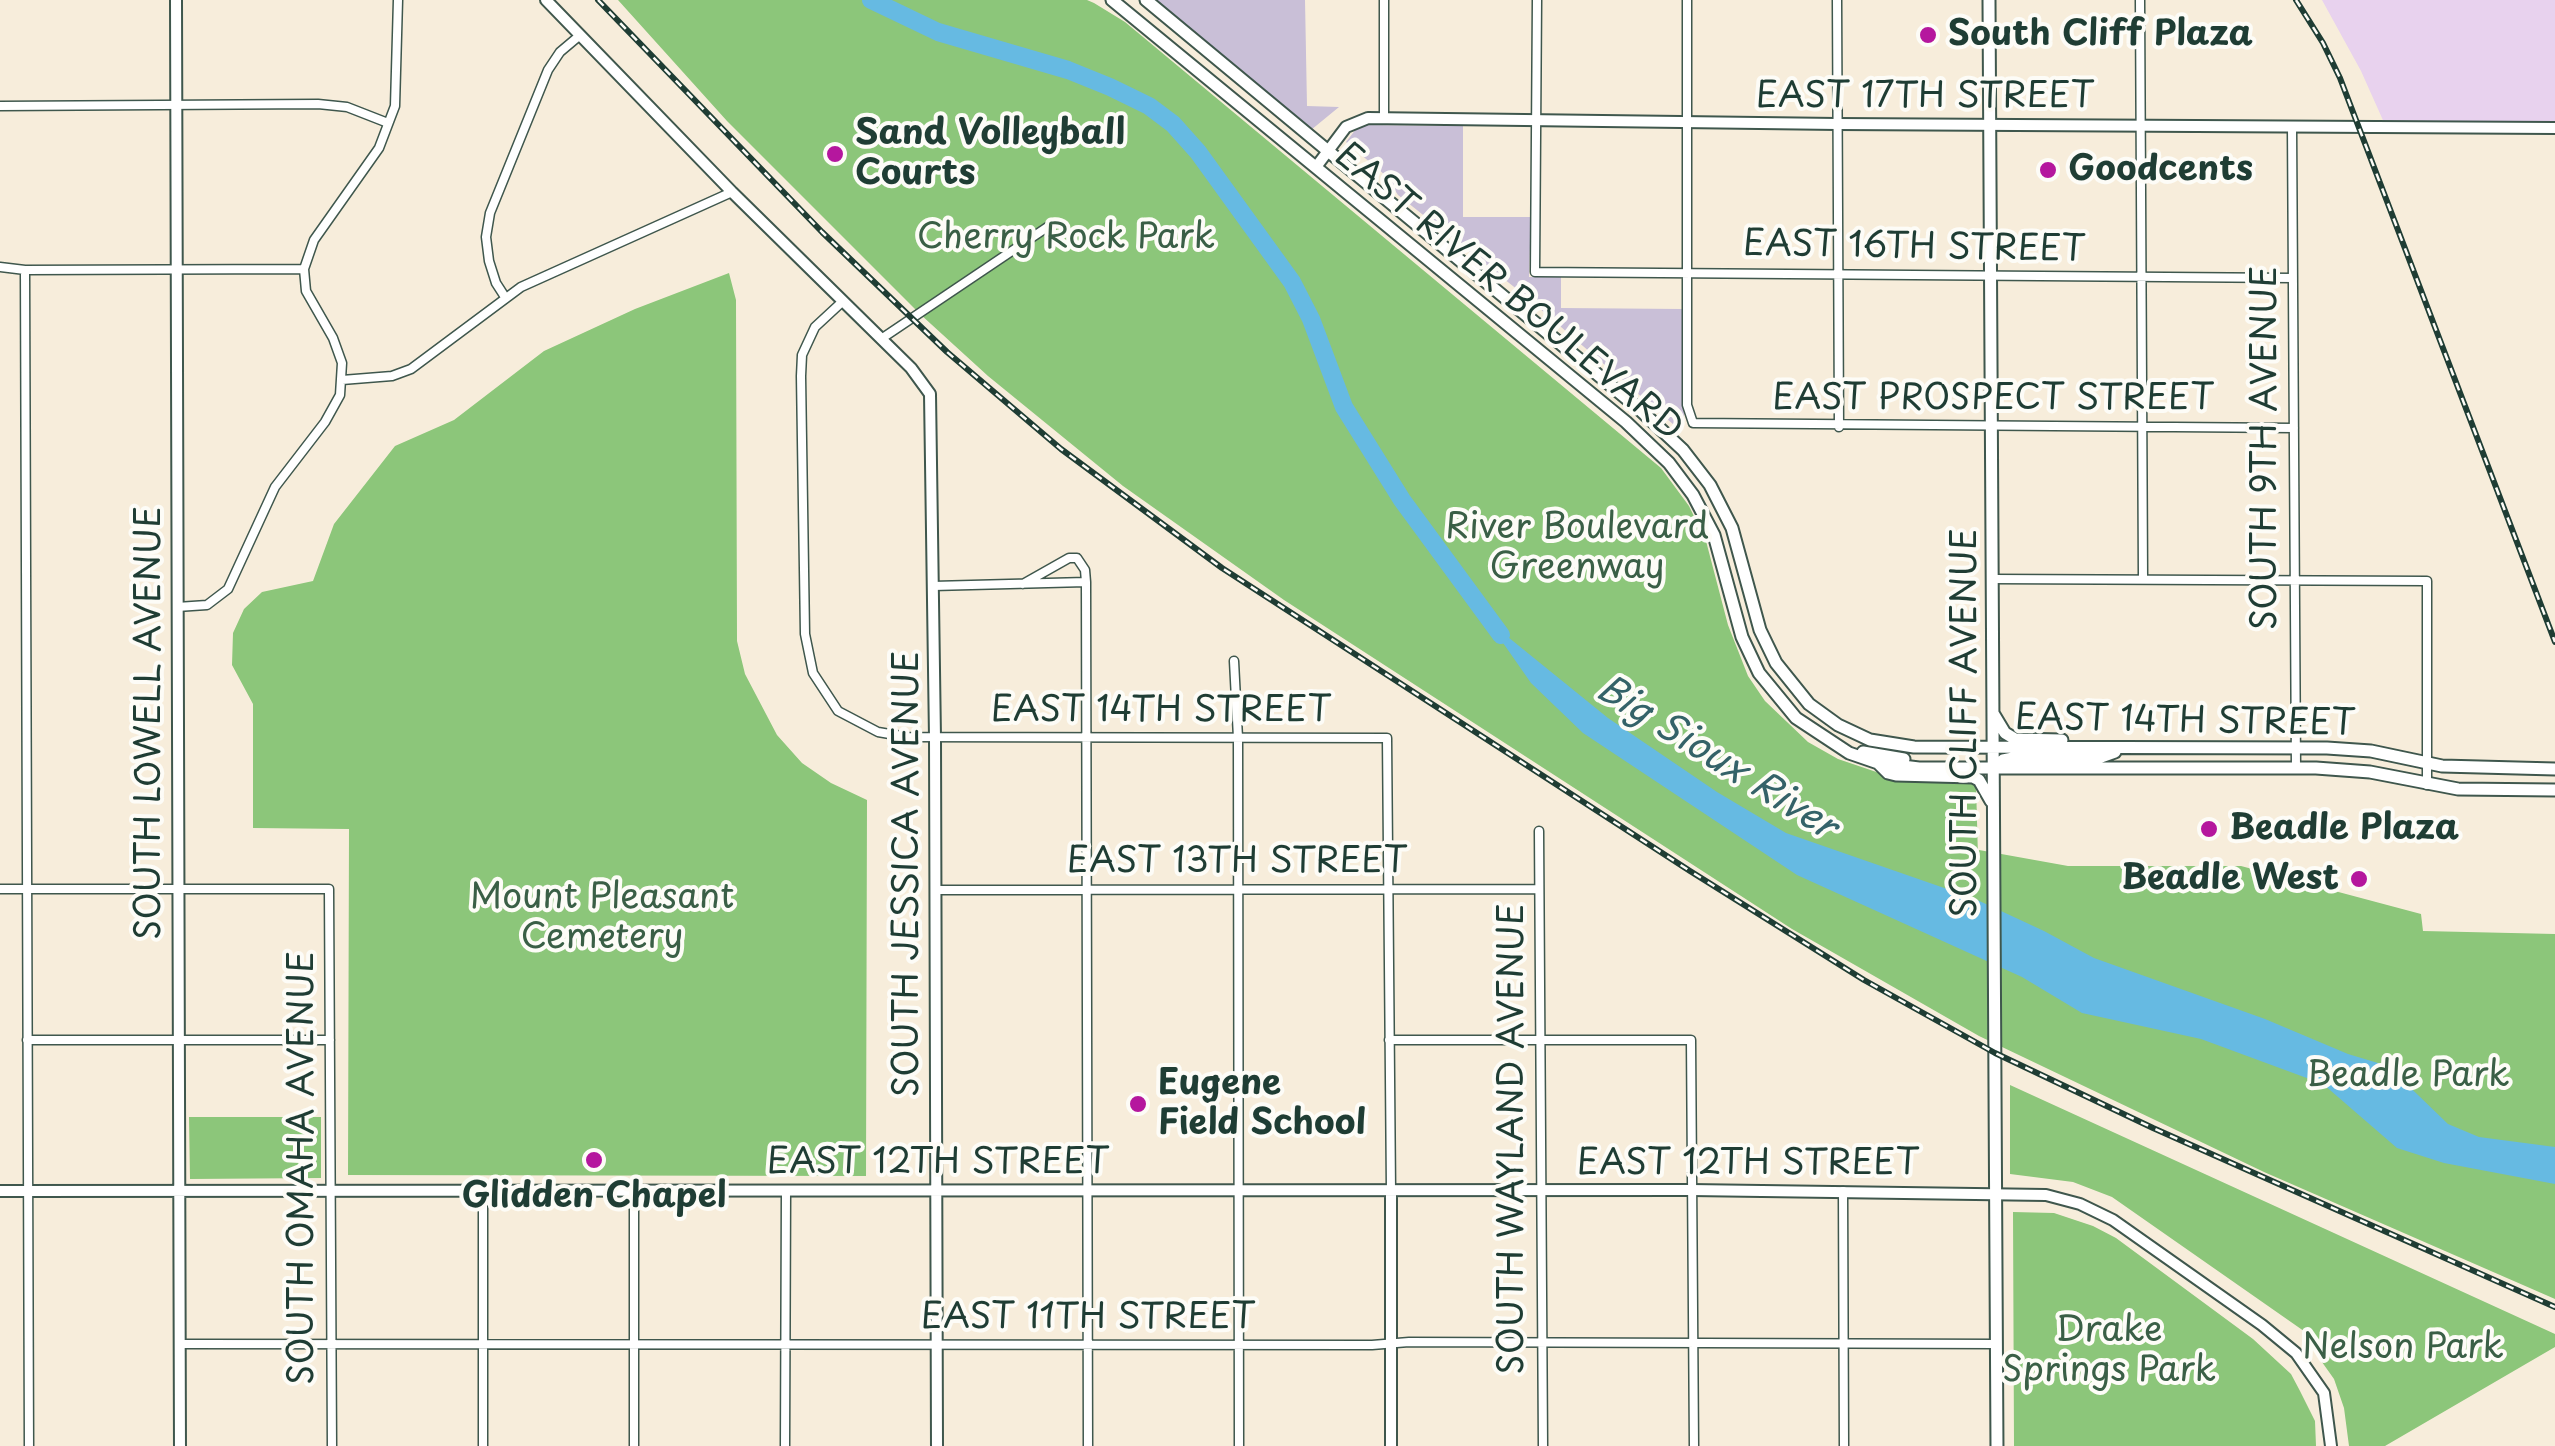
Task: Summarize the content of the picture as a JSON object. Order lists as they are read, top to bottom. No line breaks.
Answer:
{"streets":{"main road":["EAST RIVER BOULEVARD","EAST 14TH STREET","SOUTH CLIFF AVENUE"],"street":["EAST 17TH STREET","EAST 16TH STREET","EAST PROSPECT STREET","SOUTH 9TH AVENUE","SOUTH LOWELL AVENUE","EAST 13TH STREET","SOUTH JESSICA AVENUE","SOUTH WAYLAND AVENUE","EAST 12TH STREET","SOUTH OMAHA AVENUE","EAST 11TH STREET"]},"crossings":[["EAST 17TH STREET","EAST 16TH STREET"],["EAST 17TH STREET","EAST RIVER BOULEVARD"],["EAST 17TH STREET","SOUTH 9TH AVENUE"],["EAST 17TH STREET","SOUTH CLIFF AVENUE"],["EAST 16TH STREET","EAST PROSPECT STREET"],["EAST 16TH STREET","SOUTH 9TH AVENUE"],["EAST 16TH STREET","SOUTH CLIFF AVENUE"],["EAST RIVER BOULEVARD","EAST 14TH STREET"],["EAST RIVER BOULEVARD","SOUTH CLIFF AVENUE"],["EAST PROSPECT STREET","SOUTH 9TH AVENUE"],["EAST PROSPECT STREET","SOUTH CLIFF AVENUE"],["SOUTH 9TH AVENUE","EAST 14TH STREET"],["EAST 14TH STREET","SOUTH CLIFF AVENUE"],["EAST 14TH STREET","EAST 13TH STREET"],["EAST 14TH STREET","SOUTH JESSICA AVENUE"],["SOUTH LOWELL AVENUE","EAST 12TH STREET"],["SOUTH LOWELL AVENUE","SOUTH OMAHA AVENUE"],["SOUTH LOWELL AVENUE","EAST 11TH STREET"],["SOUTH CLIFF AVENUE","EAST 12TH STREET"],["SOUTH CLIFF AVENUE","EAST 11TH STREET"],["EAST 13TH STREET","SOUTH JESSICA AVENUE"],["EAST 13TH STREET","SOUTH WAYLAND AVENUE"],["SOUTH JESSICA AVENUE","EAST 12TH STREET"],["SOUTH JESSICA AVENUE","EAST 11TH STREET"],["SOUTH WAYLAND AVENUE","EAST 12TH STREET"],["SOUTH WAYLAND AVENUE","EAST 11TH STREET"],["EAST 12TH STREET","SOUTH OMAHA AVENUE"],["SOUTH OMAHA AVENUE","EAST 11TH STREET"]],"water":["Big Sioux River"],"parks":["Cherry Rock Park","River Boulevard Greenway","Mount Pleasant Cemetery","Beadle Park","Drake Springs Park","Nelson Park"],"places":["South Cliff Plaza","Sand Volleyball Courts","Goodcents","Beadle Plaza","Beadle West","Eugene Field School","Glidden Chapel"]}
